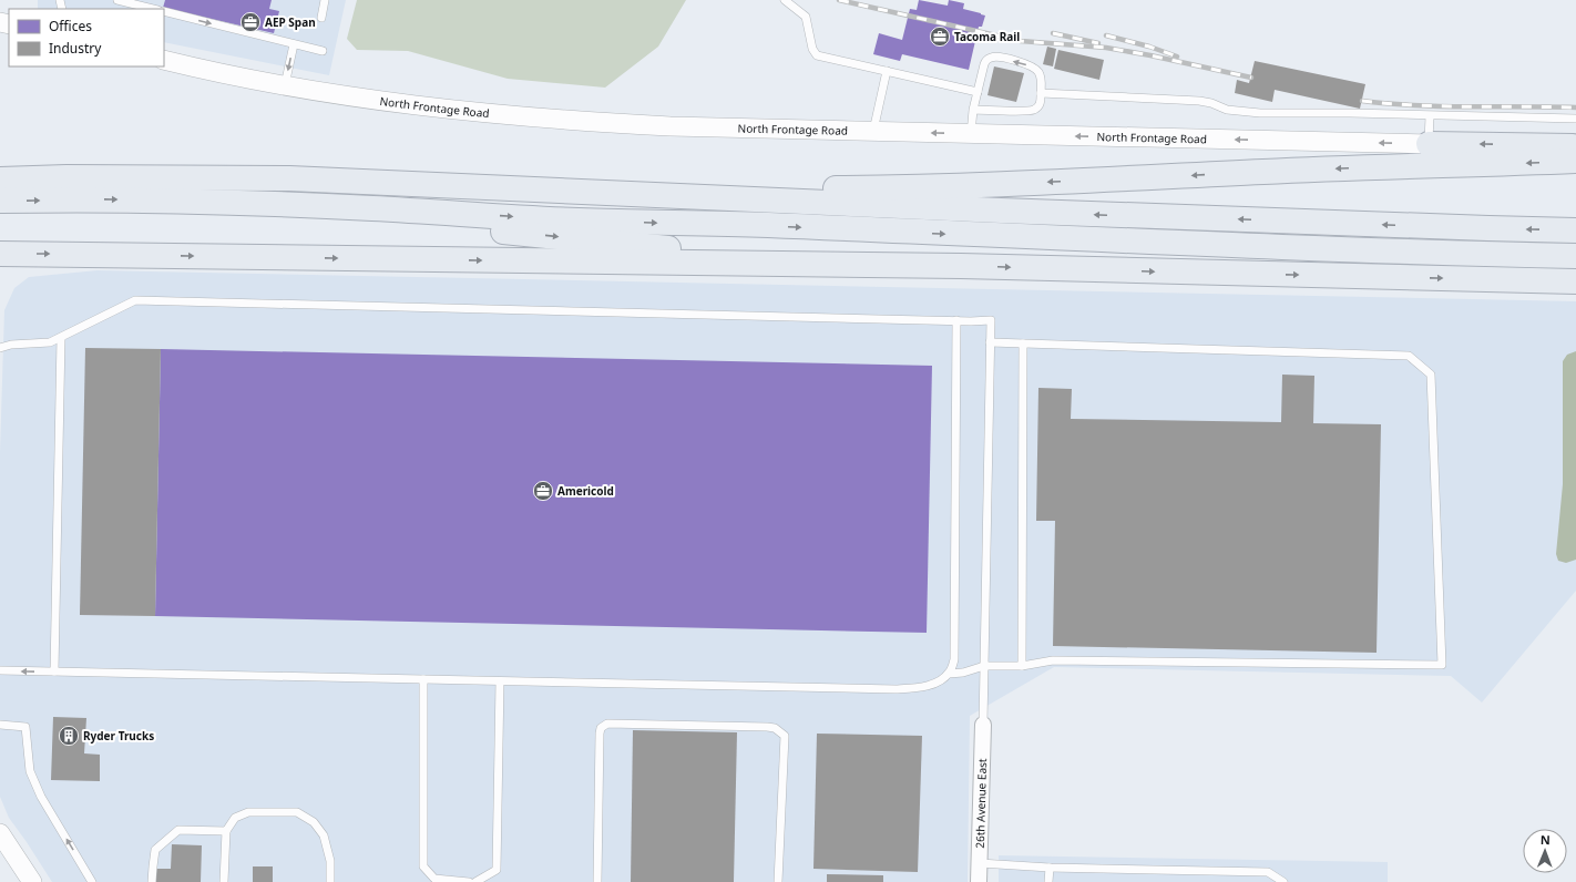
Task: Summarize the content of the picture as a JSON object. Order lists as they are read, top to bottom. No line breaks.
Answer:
{"streets":{"street":["North Frontage Road","26th Avenue East"]},"one_way":["North Frontage Road"],"places":{"office":["AEP Span","Tacoma Rail","Americold"],"building":["Ryder Trucks"]},"legend":["Offices","Industry"],"north":"top"}
